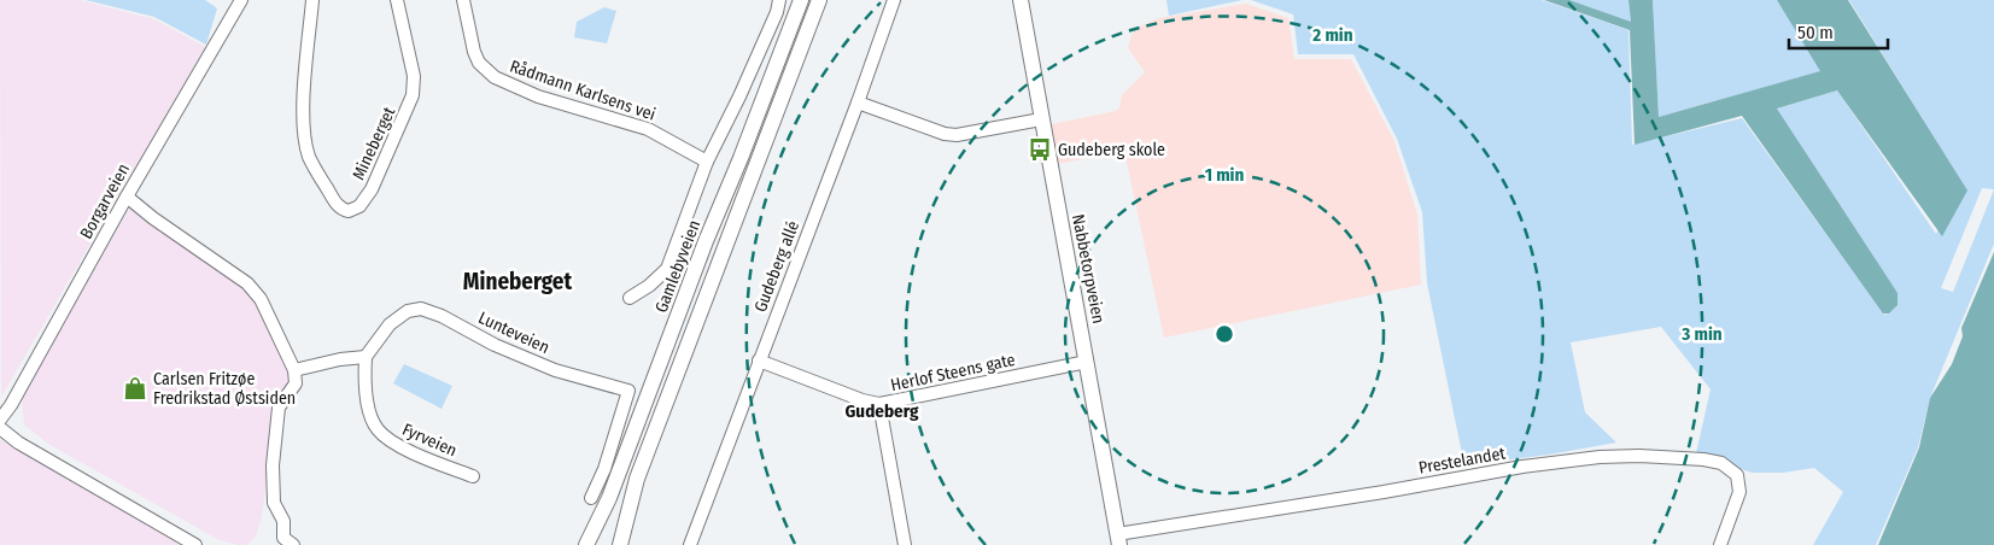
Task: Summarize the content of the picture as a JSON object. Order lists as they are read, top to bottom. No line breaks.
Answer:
{"streets":{"street":["Rådmann Karlsens vei","Mineberget","Borgarveien","Gamlebyveien","Gudeberg allé","Nabbetorpveien","Lunteveien","Herlof Steens gate","Fyrveien","Prestelandet"]},"crossings":[["Gudeberg allé","Herlof Steens gate"],["Nabbetorpveien","Herlof Steens gate"],["Nabbetorpveien","Prestelandet"],["Lunteveien","Fyrveien"]],"districts":["Mineberget","Gudeberg"],"places":{"bus stop":["Gudeberg skole"],"shop":["Carlsen Fritzøe Fredrikstad Østsiden"]},"scale_bar":"50 m","rings":["2 min","1 min","3 min"]}
